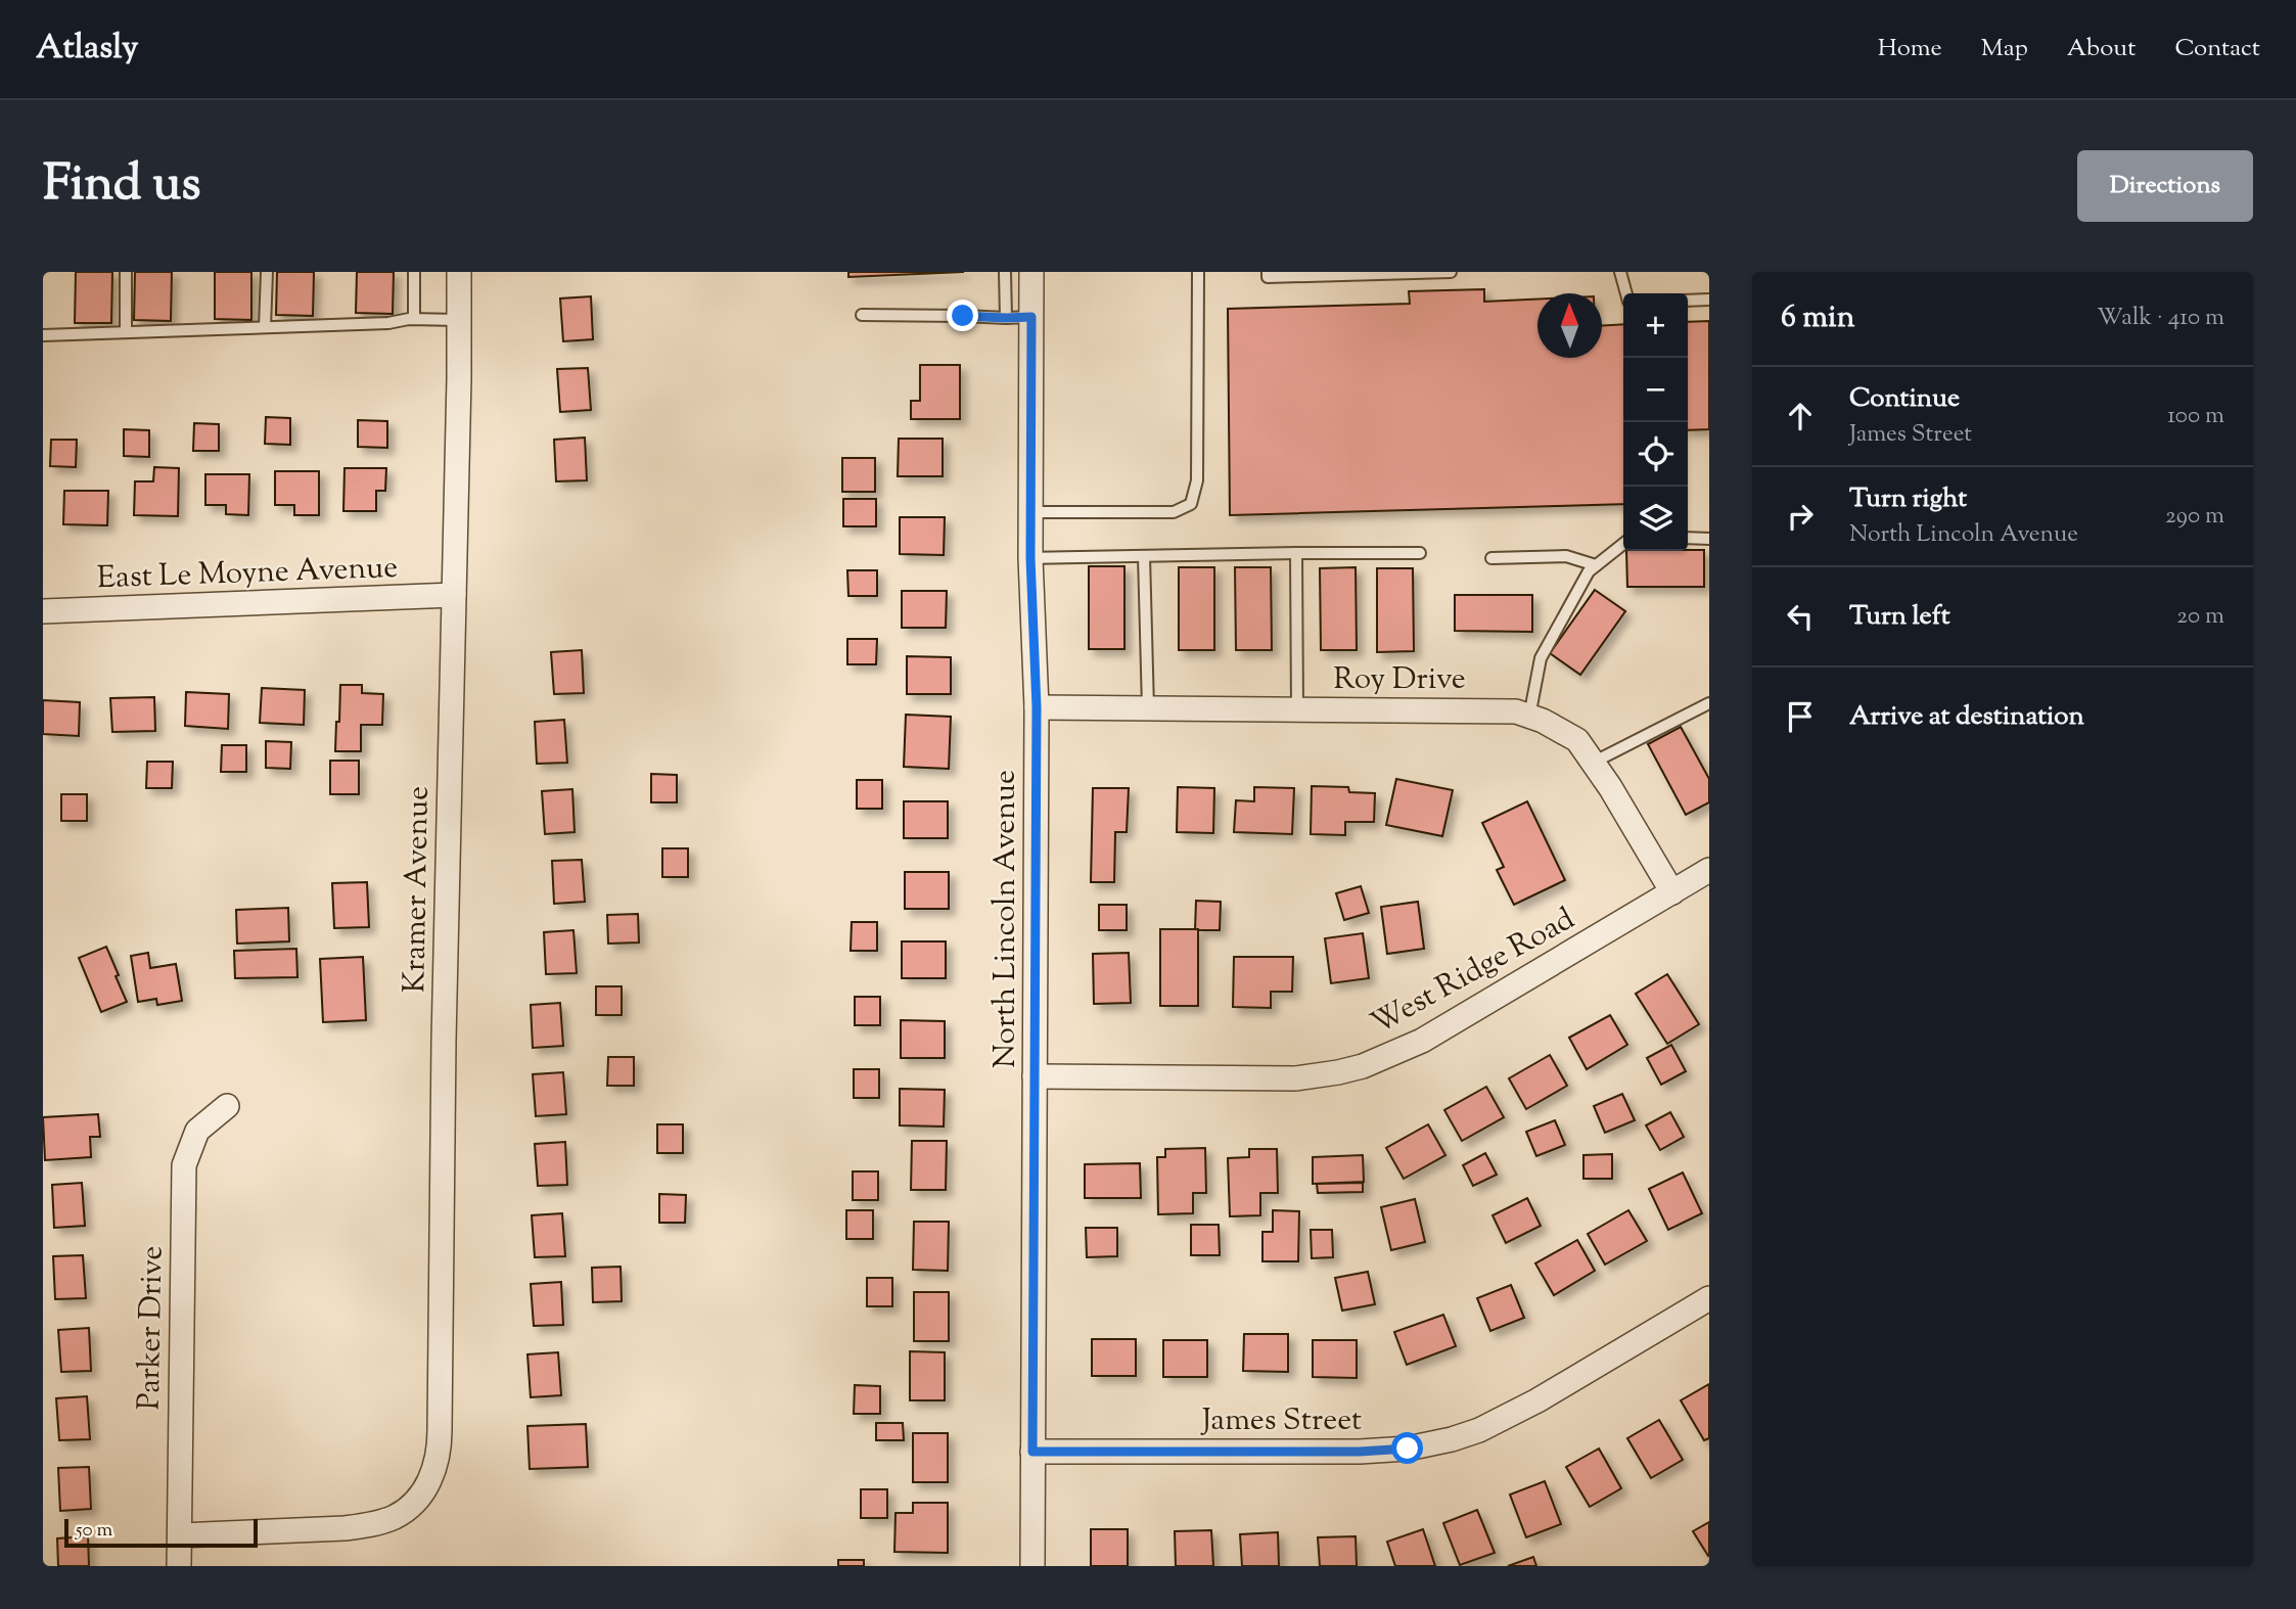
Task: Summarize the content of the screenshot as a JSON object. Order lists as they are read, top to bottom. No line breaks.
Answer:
{"streets":{"street":["East Le Moyne Avenue","Roy Drive","Kramer Avenue","North Lincoln Avenue","West Ridge Road","Parker Drive","James Street"]},"crossings":[["East Le Moyne Avenue","Kramer Avenue"],["Roy Drive","North Lincoln Avenue"],["Roy Drive","West Ridge Road"],["Kramer Avenue","Parker Drive"],["North Lincoln Avenue","West Ridge Road"],["North Lincoln Avenue","James Street"]],"scale_bar":"50 m","north":"top","page":{"header":"Atlasly","nav":["Home","Map","About","Contact"],"title":"Find us","buttons":"Directions","heading":["6 min","Walk · 410 m"],"map_buttons":["+","−"],"list":[["Continue","James Street","100 m"],["Turn right","North Lincoln Avenue","290 m"],["Turn left","20 m"],"Arrive at destination"],"scale":"50 m"}}
